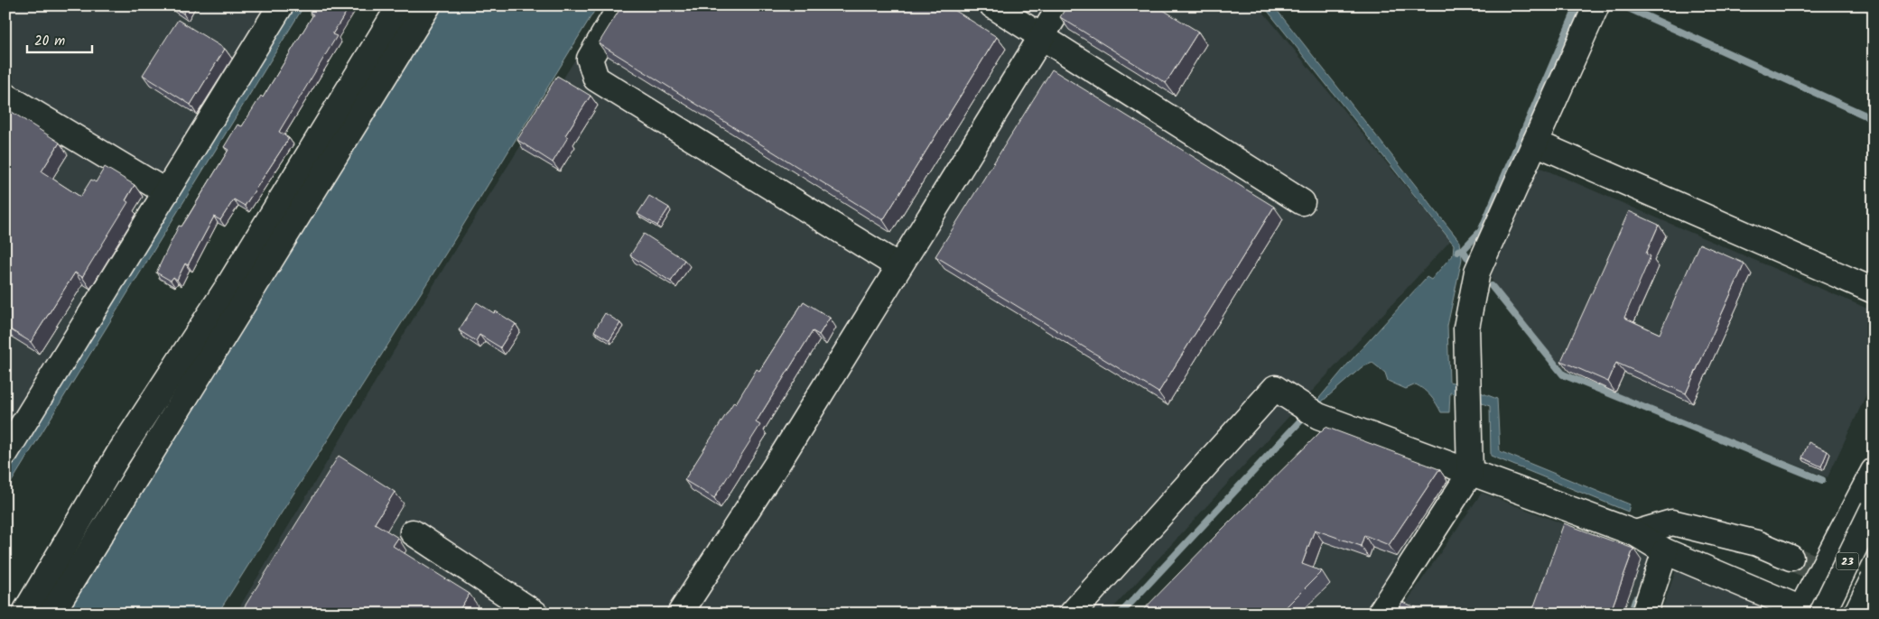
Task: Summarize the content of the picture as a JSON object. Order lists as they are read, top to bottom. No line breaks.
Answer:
{"streets":{"main road":["23"]},"scale_bar":"20 m"}
